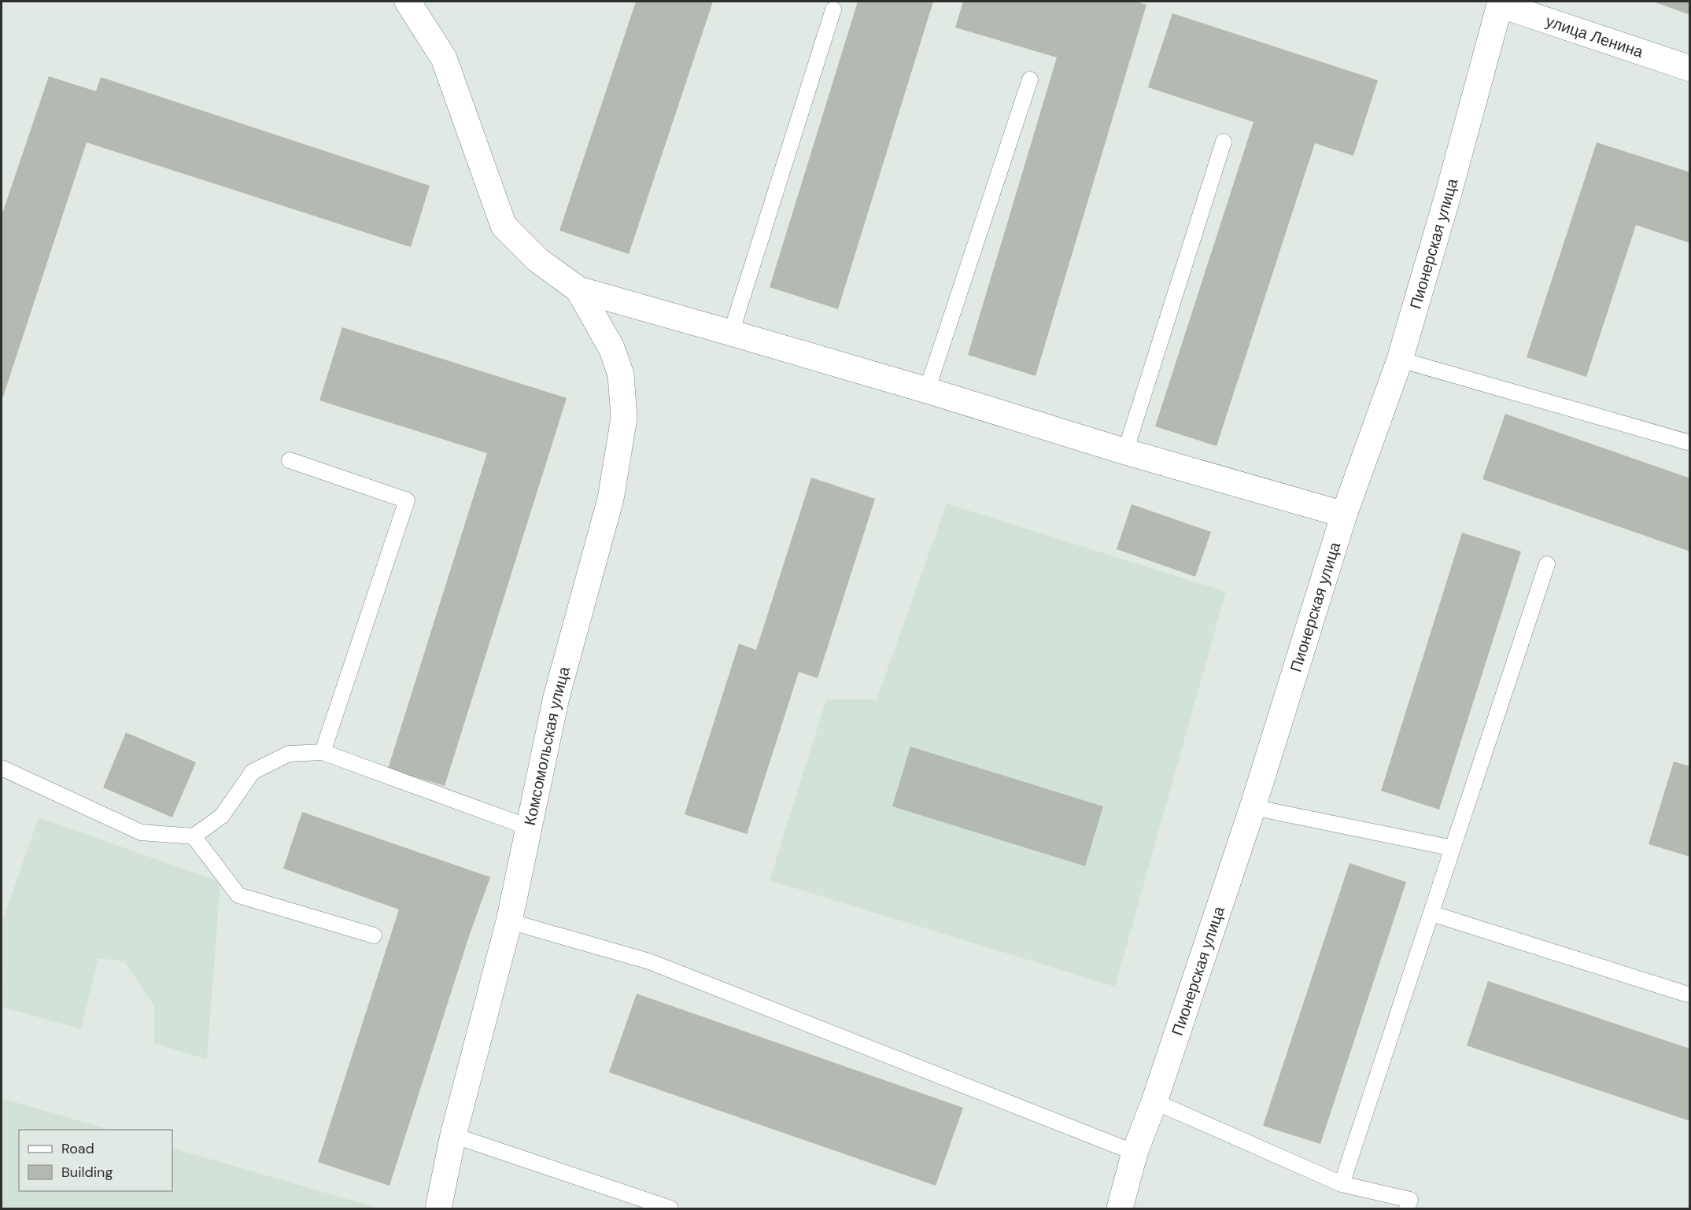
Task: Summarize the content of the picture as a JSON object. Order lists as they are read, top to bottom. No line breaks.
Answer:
{"streets":{"street":["улица Ленина","Пионерская улица","Комсомольская улица"]},"crossings":[["улица Ленина","Пионерская улица"]],"legend":["Road","Building"]}
